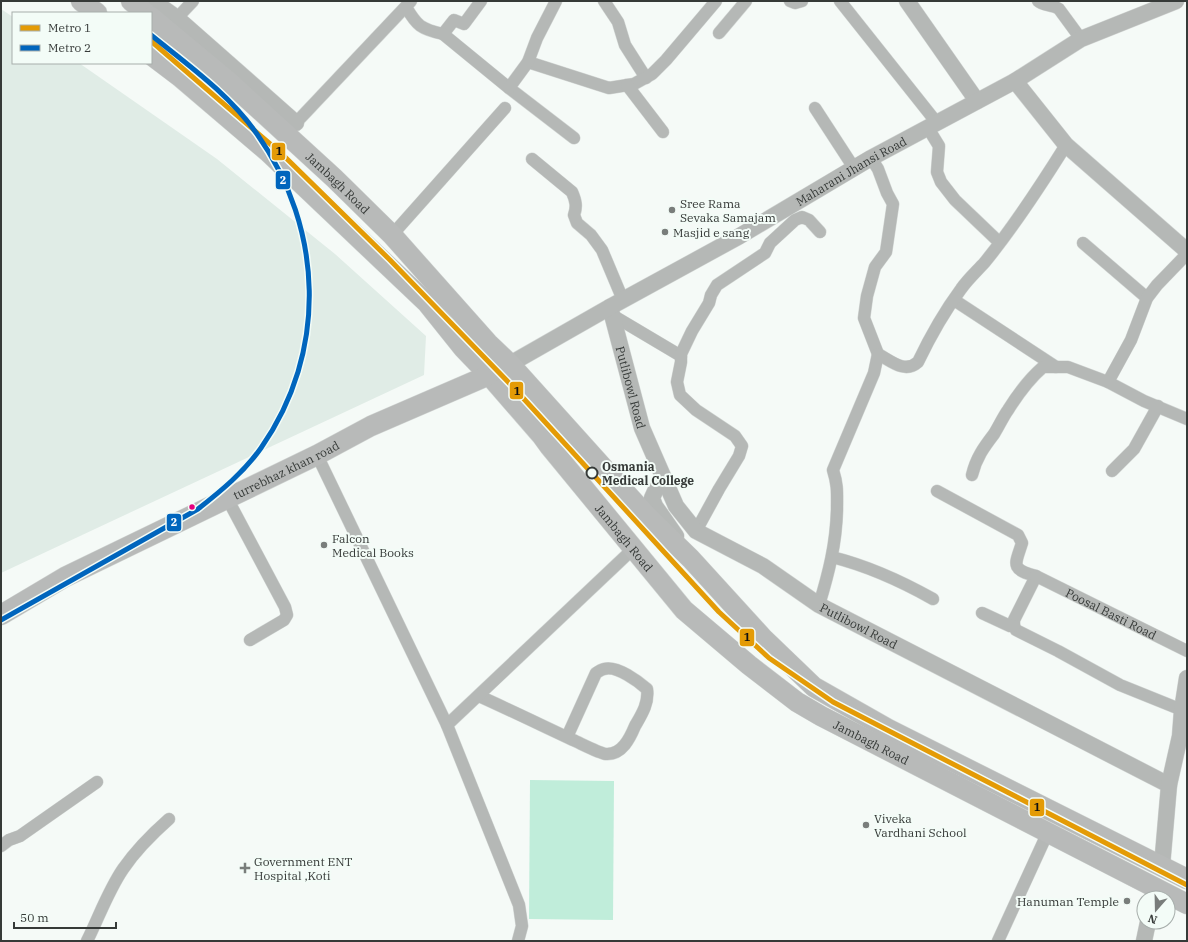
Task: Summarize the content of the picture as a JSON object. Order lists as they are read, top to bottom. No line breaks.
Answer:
{"streets":{"main road":["Jambagh Road","turrebhaz khan road"],"street":["Maharani Jhansi Road","Putlibowl Road","Poosal Basti Road"]},"crossings":[["Maharani Jhansi Road","Jambagh Road"],["Maharani Jhansi Road","Putlibowl Road"],["Jambagh Road","turrebhaz khan road"]],"places":{"other":["Sree Rama Sevaka Samajam","Masjid e sang","Osmania Medical College","Falcon Medical Books","Viveka Vardhani School","Hanuman Temple"],"health":["Government ENT Hospital ,Koti"]},"lines":["metro line 2","metro line 1"],"legend":["Metro 1","Metro 2"],"scale_bar":"50 m","north":"bottom"}
